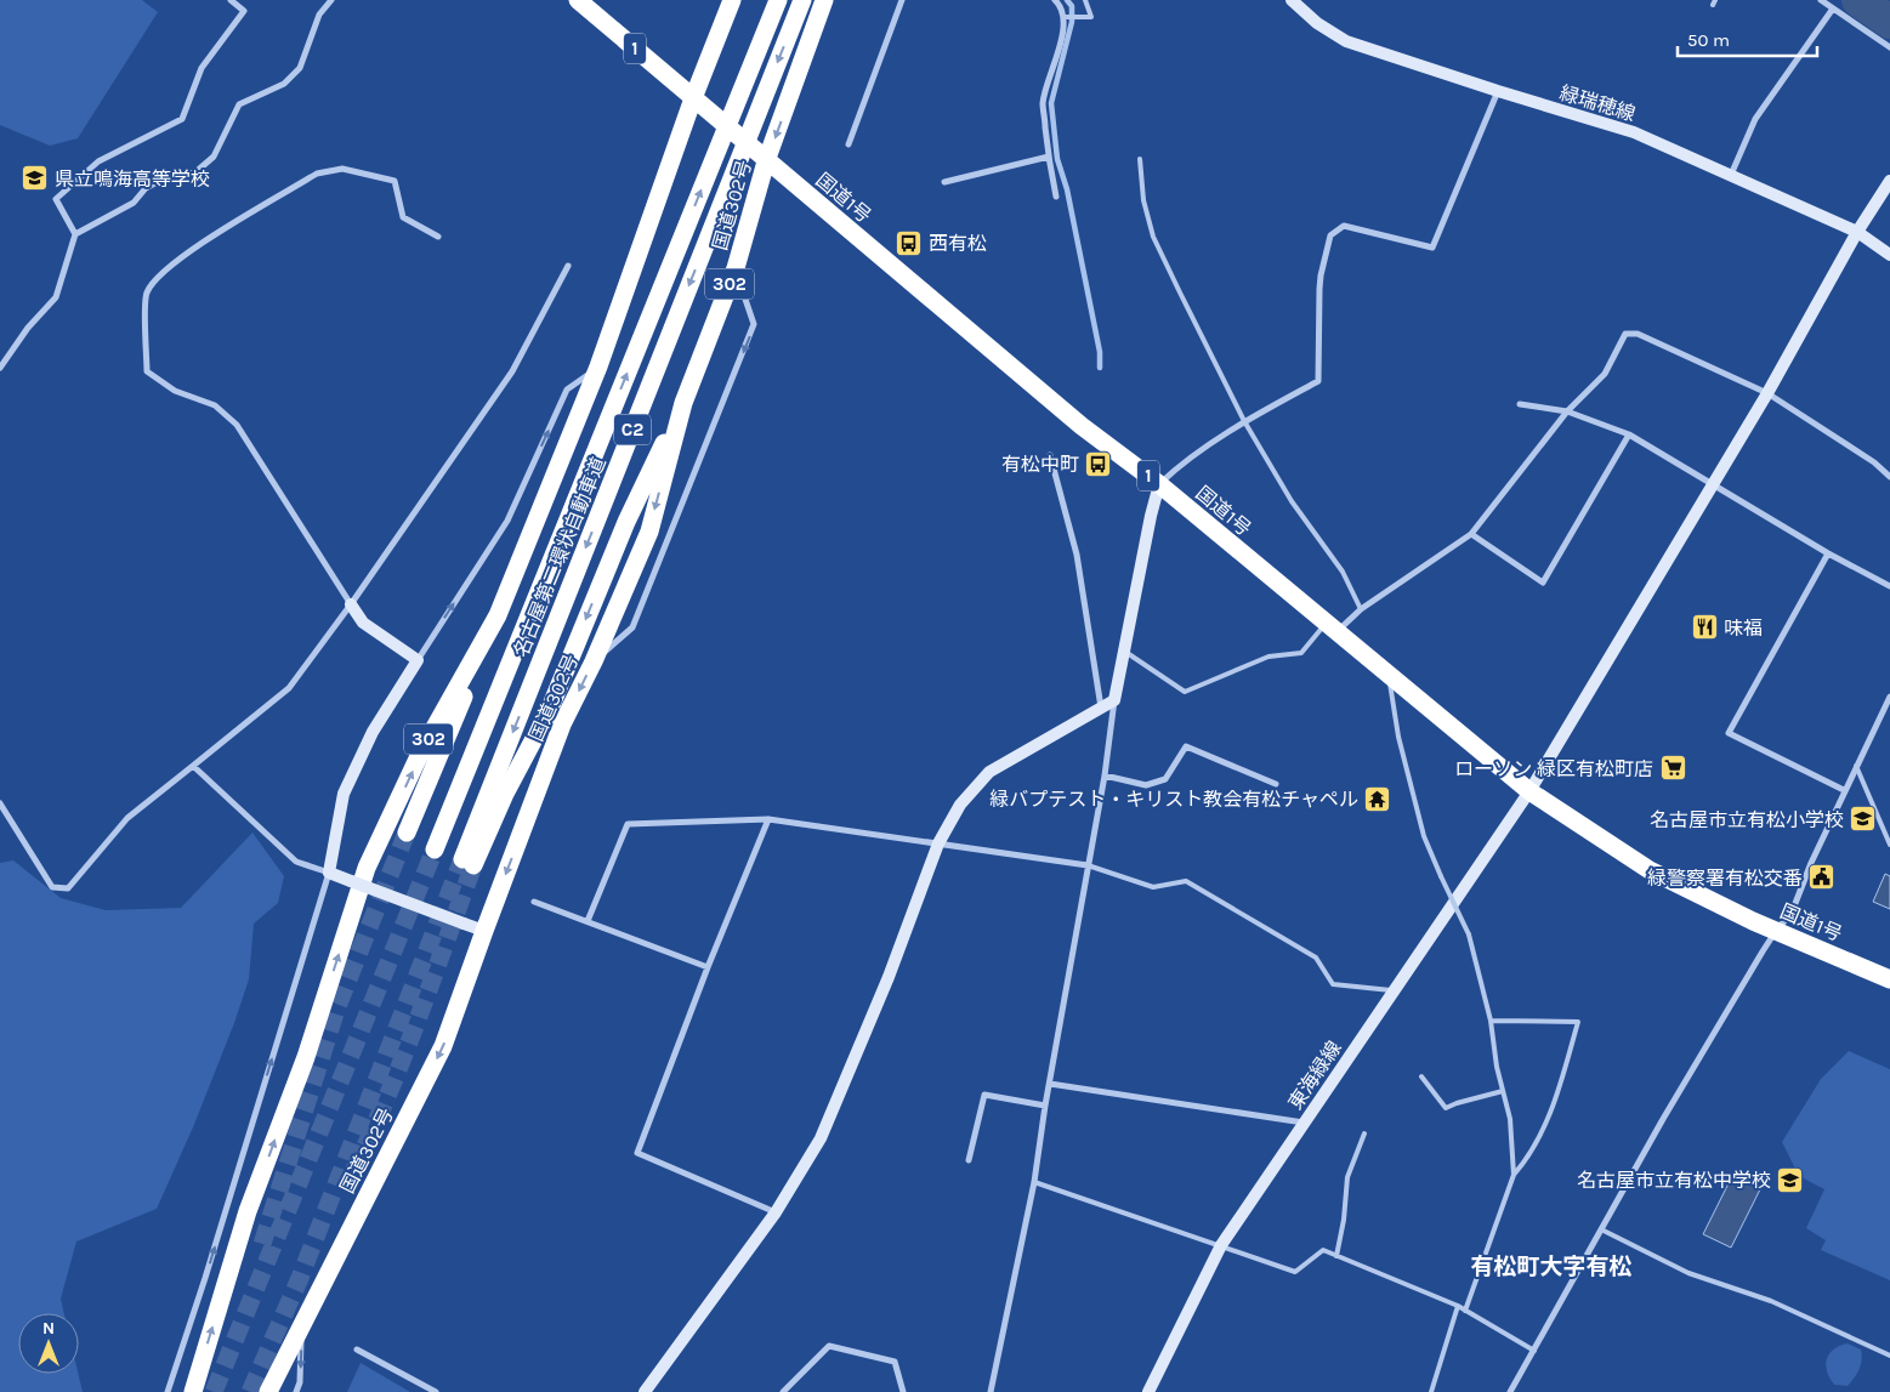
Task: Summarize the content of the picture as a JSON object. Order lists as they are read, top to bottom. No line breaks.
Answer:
{"streets":{"highway":["1","国道1号","国道302号","302","C2","名古屋第二環状自動車道"],"street":["緑瑞穂線","東海緑線"]},"crossings":[["緑瑞穂線","東海緑線"],["国道1号","国道302号"],["国道1号","302"],["国道1号","東海緑線"],["国道302号","名古屋第二環状自動車道"]],"districts":["有松町大字有松"],"places":{"school or university":["県立鳴海高等学校","名古屋市立有松小学校","名古屋市立有松中学校"],"bus stop":["西有松","有松中町"],"restaurant":["味福"],"supermarket":["ローソン 緑区有松町店"],"temple":["緑バプテスト・キリスト教会有松チャペル"],"public building":["緑警察署有松交番"]},"scale_bar":"50 m","north":"top"}
